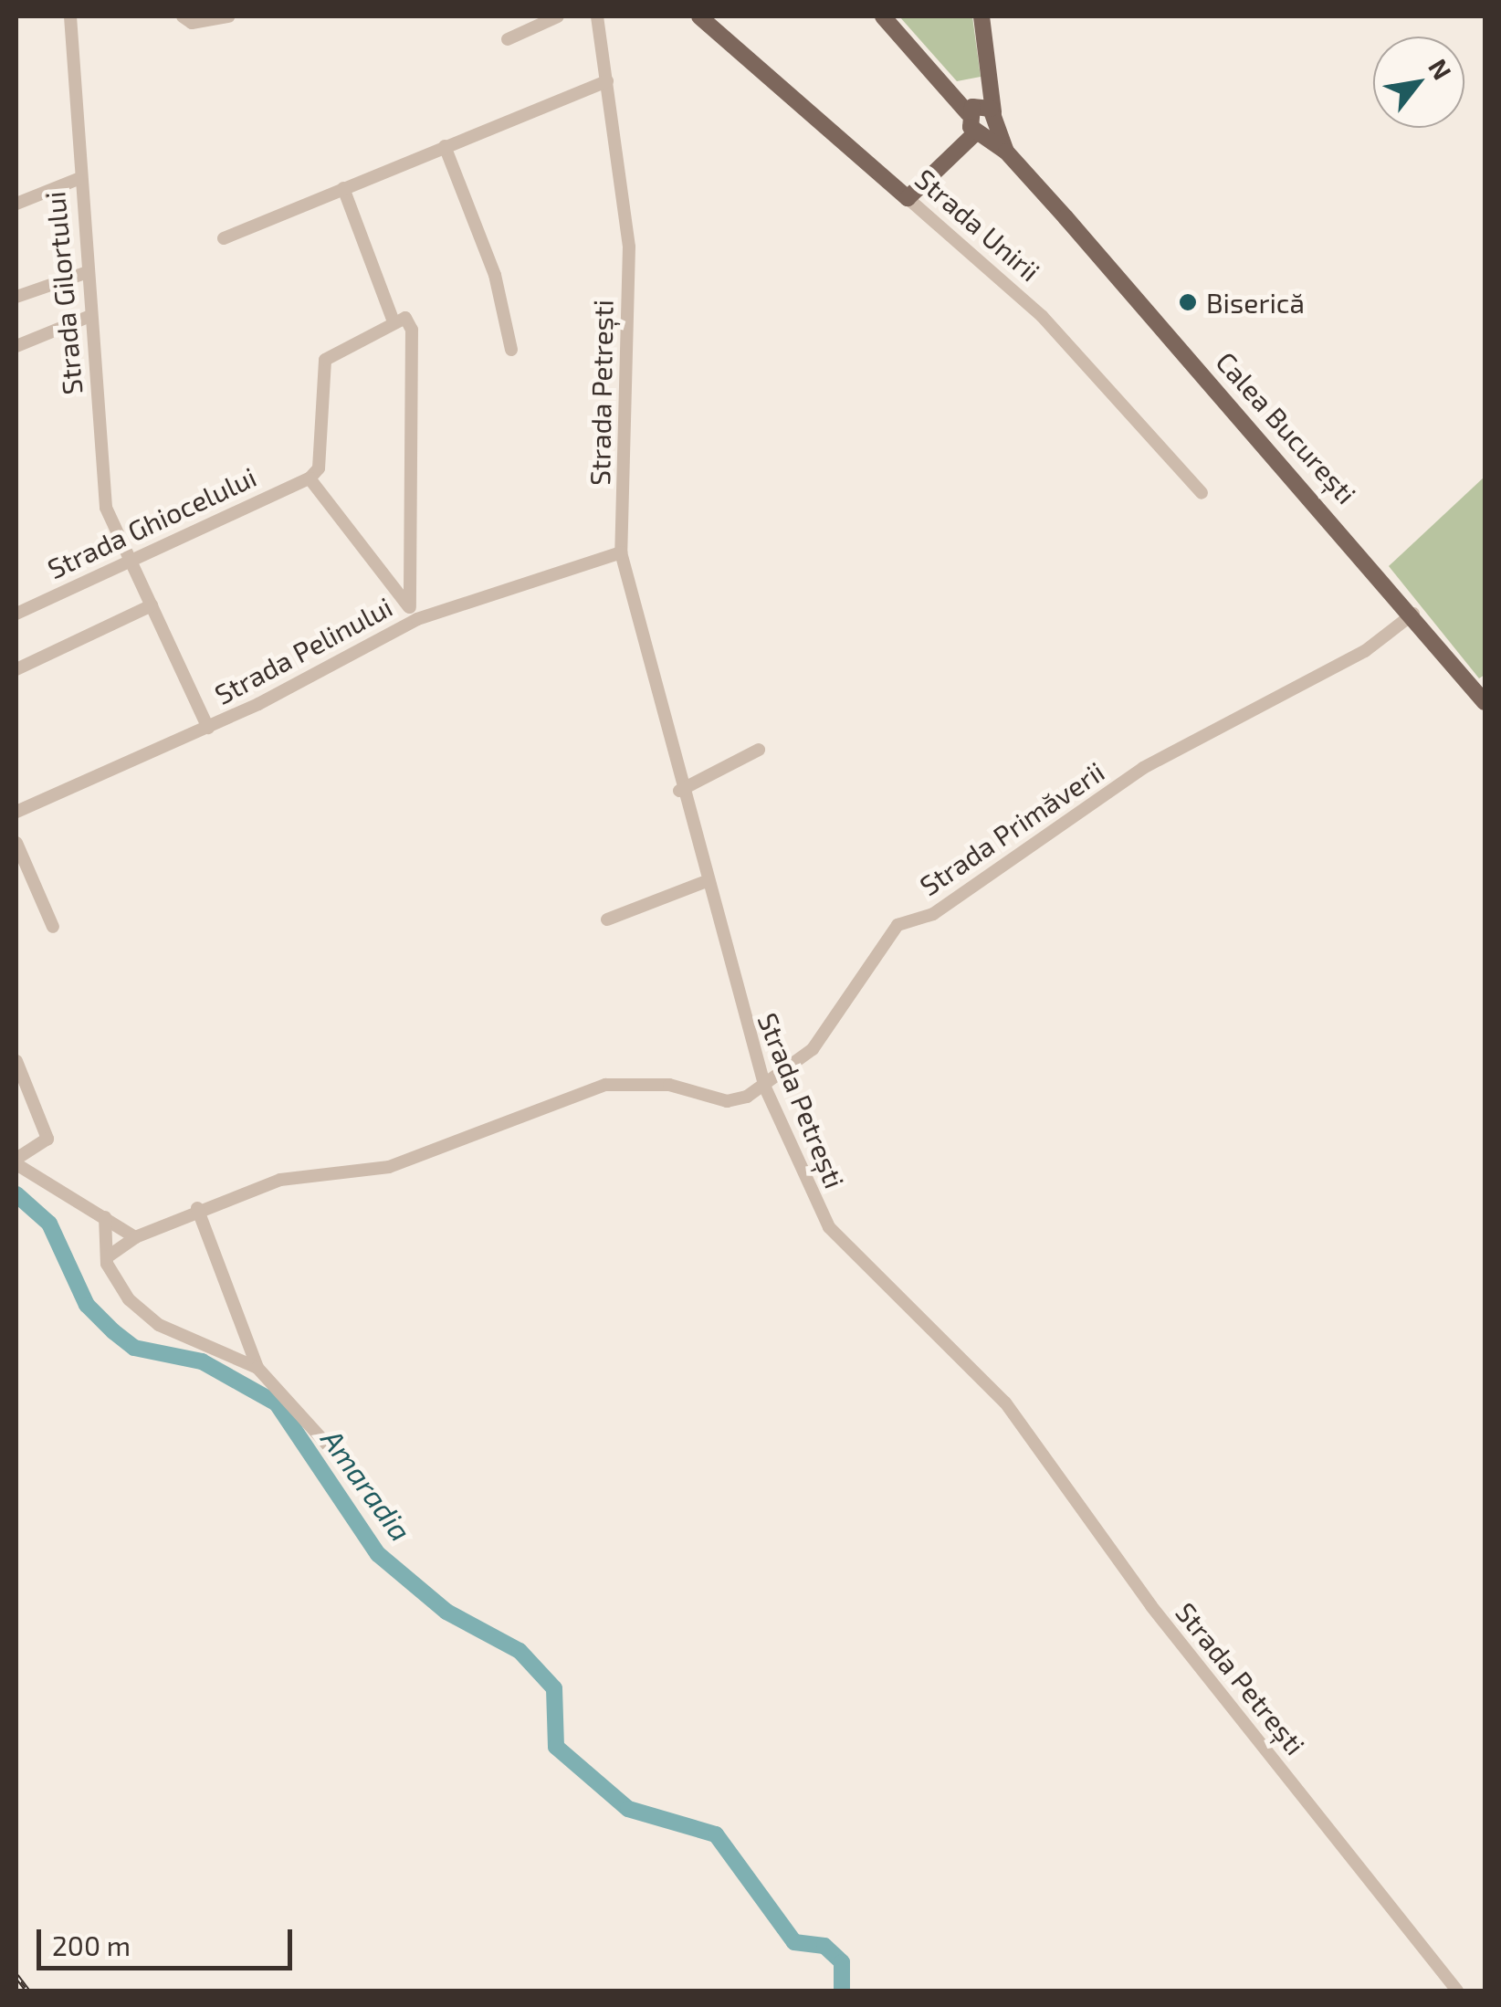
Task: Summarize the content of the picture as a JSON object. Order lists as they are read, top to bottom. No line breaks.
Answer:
{"streets":{"main road":["Strada Unirii","Calea București"],"street":["Strada Gilortului","Strada Petrești","Strada Ghiocelului","Strada Pelinului","Strada Primăverii"]},"crossings":[["Strada Gilortului","Strada Ghiocelului"],["Strada Gilortului","Strada Pelinului"],["Strada Petrești","Strada Pelinului"],["Strada Petrești","Strada Primăverii"],["Calea București","Strada Primăverii"]],"water":["Amaradia"],"places":["Biserică"],"scale_bar":"200 m","north":"top right"}
